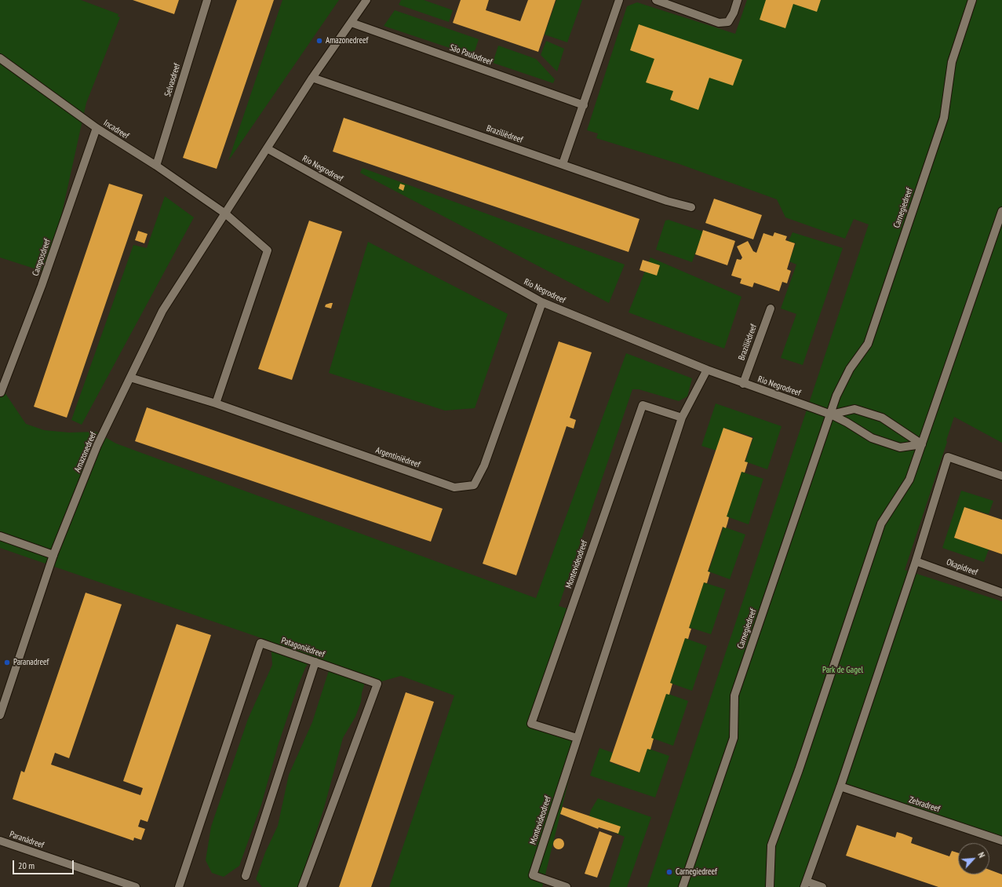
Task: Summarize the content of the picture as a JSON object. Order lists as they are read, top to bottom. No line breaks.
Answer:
{"streets":{"street":["São Paulodreef","Selvasdreef","Incadreef","Braziliëdreef","Rio Negrodreef","Carnegiedreef","Camposdreef","Amazonedreef","Argentiniëdreef","Montevideodreef","Okapidreef","Patagoniëdreef","Zebradreef","Paranádreef"]},"crossings":[["São Paulodreef","Amazonedreef"],["Selvasdreef","Incadreef"],["Incadreef","Camposdreef"],["Incadreef","Amazonedreef"],["Braziliëdreef","Rio Negrodreef"],["Braziliëdreef","Amazonedreef"],["Rio Negrodreef","Carnegiedreef"],["Rio Negrodreef","Amazonedreef"],["Rio Negrodreef","Argentiniëdreef"],["Rio Negrodreef","Montevideodreef"],["Amazonedreef","Argentiniëdreef"]],"parks":["Park de Gagel"],"places":["Amazonedreef","Paranadreef","Carnegiedreef"],"scale_bar":"20 m","north":"top right"}
